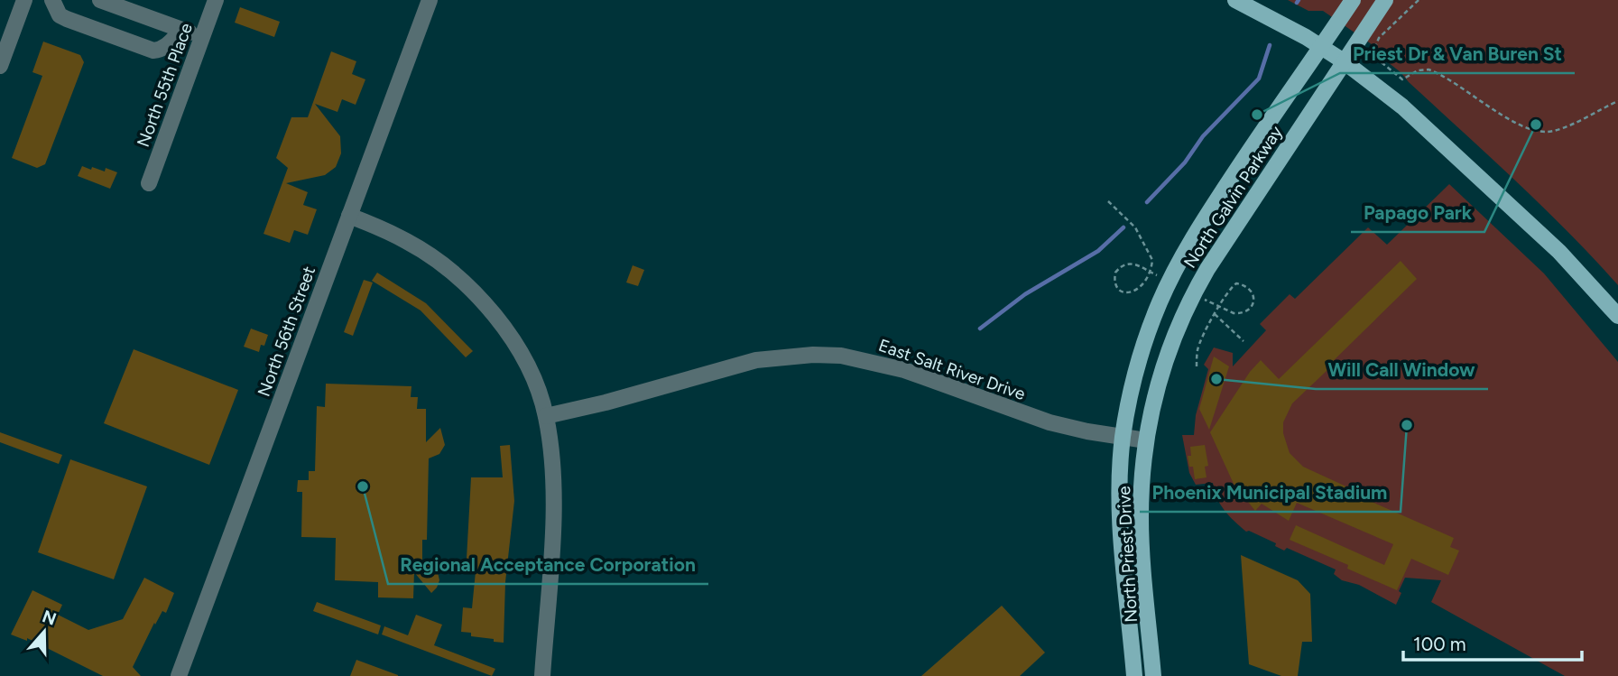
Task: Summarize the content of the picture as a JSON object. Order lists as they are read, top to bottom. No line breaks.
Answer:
{"streets":{"main road":["North Galvin Parkway","North Priest Drive"],"street":["North 55th Place","North 56th Street","East Salt River Drive"]},"crossings":[["North Galvin Parkway","North Priest Drive"],["East Salt River Drive","North Priest Drive"]],"places":["Priest Dr & Van Buren St","Papago Park","Will Call Window","Phoenix Municipal Stadium","Regional Acceptance Corporation"],"scale_bar":"100 m","north":"top"}
